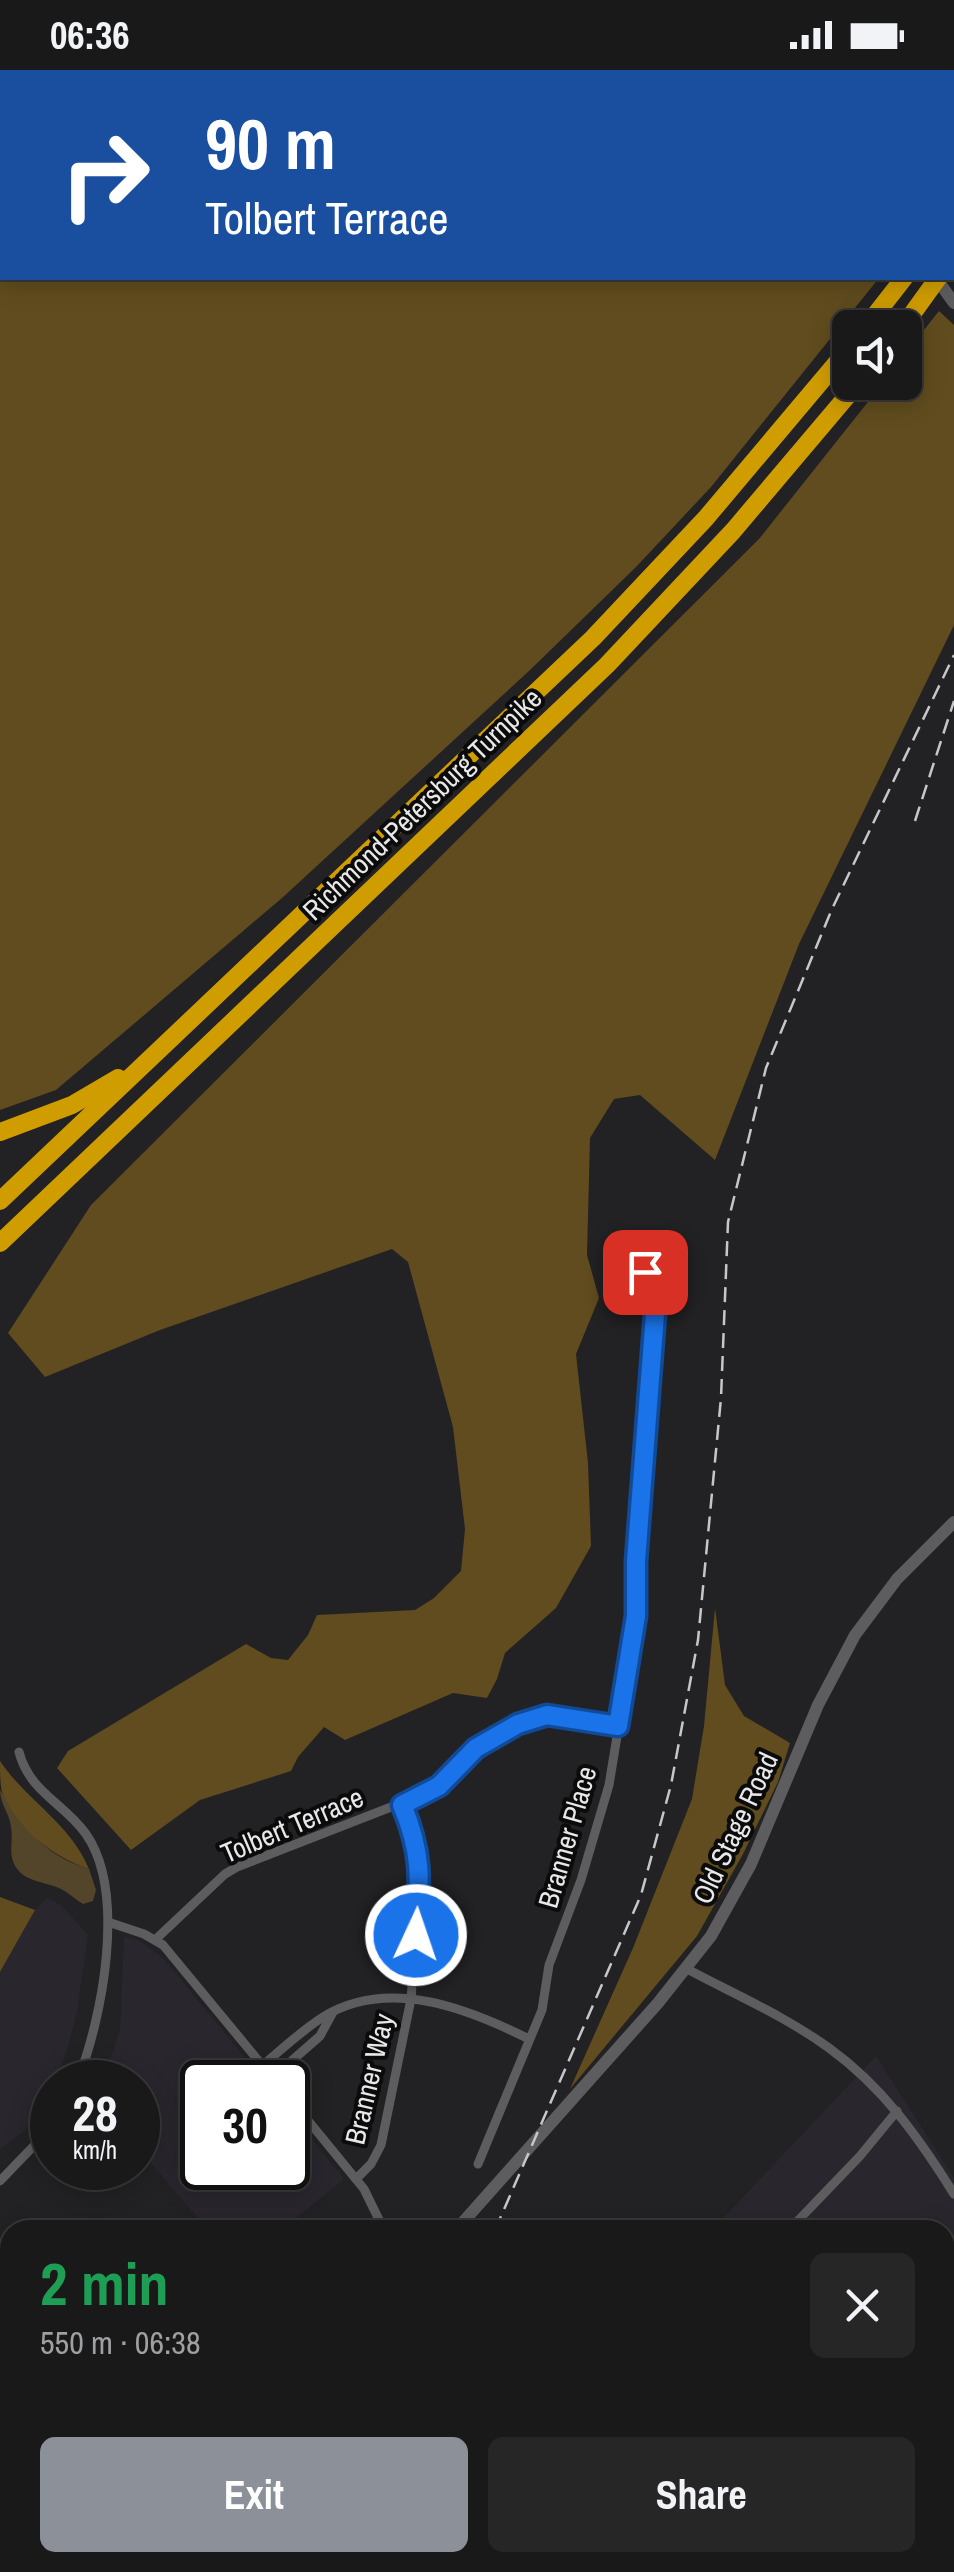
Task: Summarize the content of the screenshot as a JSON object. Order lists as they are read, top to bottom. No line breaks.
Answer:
{"streets":{"highway":["Richmond-Petersburg Turnpike"],"street":["Tolbert Terrace","Old Stage Road","Branner Place","Branner Way"]},"crossings":[["Tolbert Terrace","Branner Place"],["Tolbert Terrace","Branner Way"]],"page":{"status":"06:36","turn":["90 m","Tolbert Terrace"],"speed":"28 km/h","limit":"30","heading":["2 min","550 m · 06:38"],"buttons":["Exit","Share"]}}
